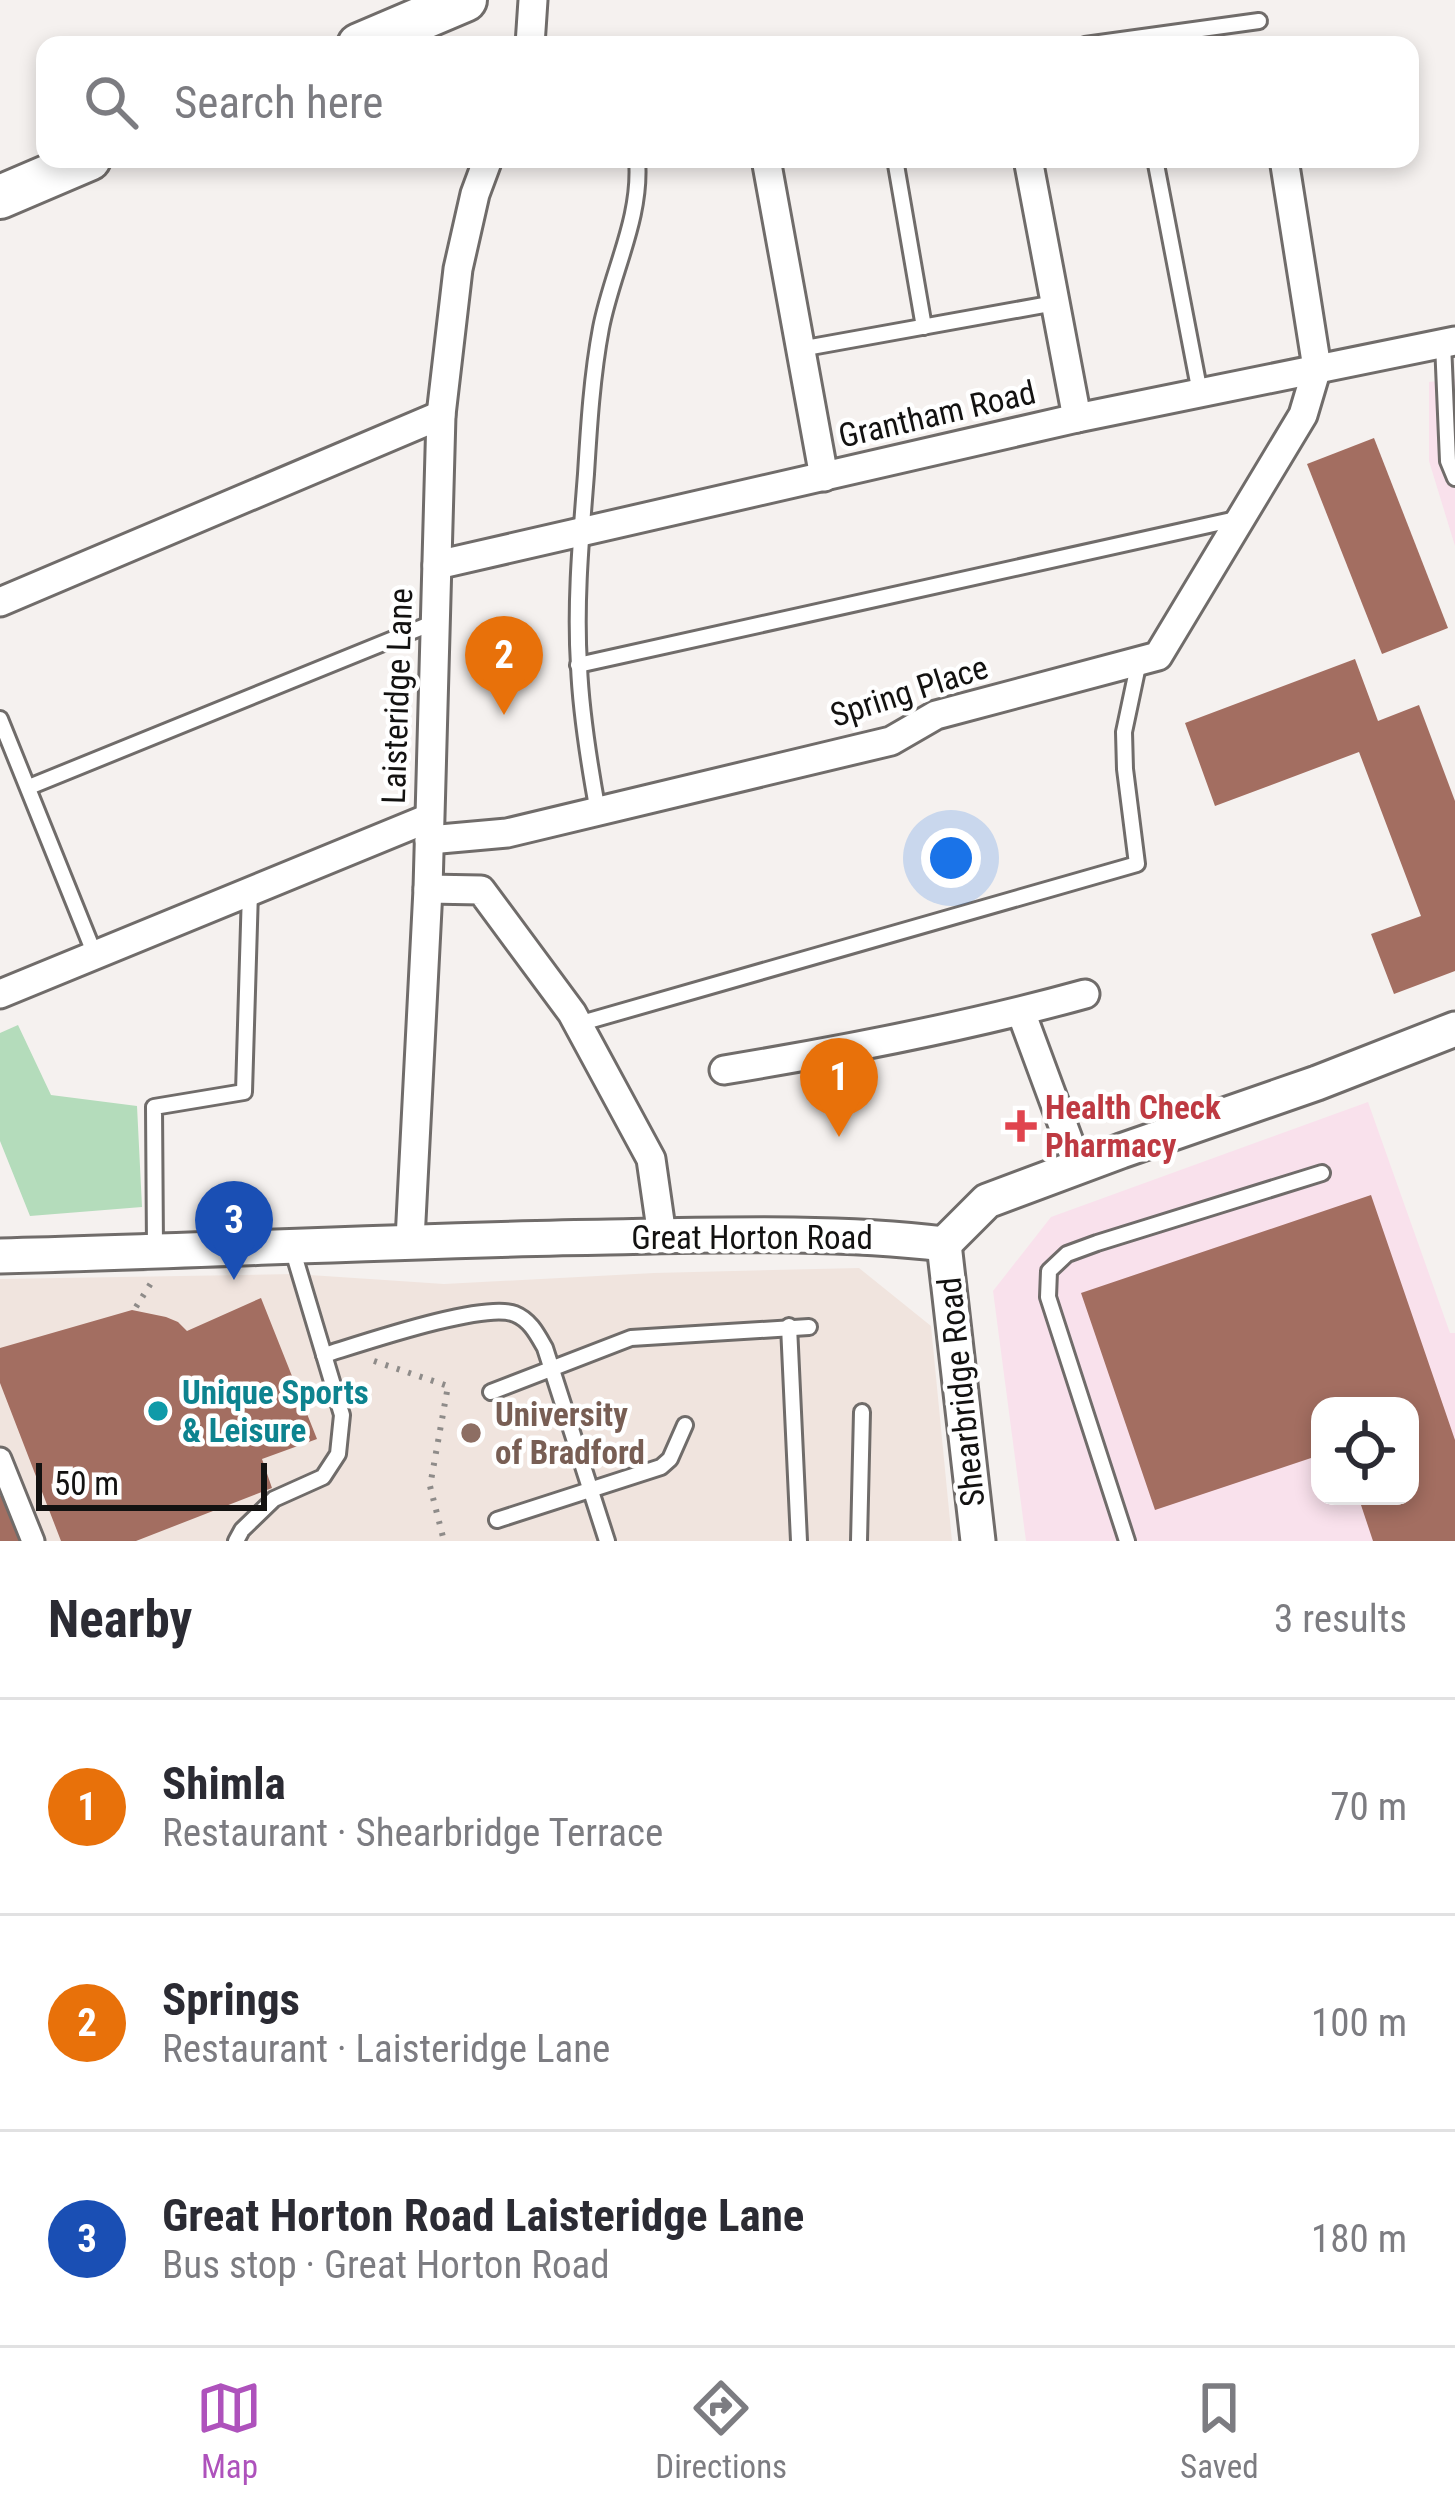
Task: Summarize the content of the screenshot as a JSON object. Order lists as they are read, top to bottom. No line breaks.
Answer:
{"streets":{"street":["Grantham Road","Spring Place","Laisteridge Lane","Great Horton Road","Shearbridge Road"]},"crossings":[["Grantham Road","Spring Place"],["Grantham Road","Laisteridge Lane"],["Spring Place","Laisteridge Lane"],["Laisteridge Lane","Great Horton Road"],["Great Horton Road","Shearbridge Road"]],"places":{"health":["Health Check Pharmacy"],"other":["Unique Sports & Leisure","University of Bradford"]},"scale_bar":"50 m","page":{"search":"Search here","pins":["2","1","3"],"scale":"50 m","heading":["Nearby","3 results"],"list":[{"mark":"1","name":"Shimla","note":"Restaurant · Shearbridge Terrace","value":"70 m"},{"mark":"2","name":"Springs","note":"Restaurant · Laisteridge Lane","value":"100 m"},{"mark":"3","name":"Great Horton Road Laisteridge Lane","note":"Bus stop · Great Horton Road","value":"180 m"}],"nav":["Map","Directions","Saved"]}}
